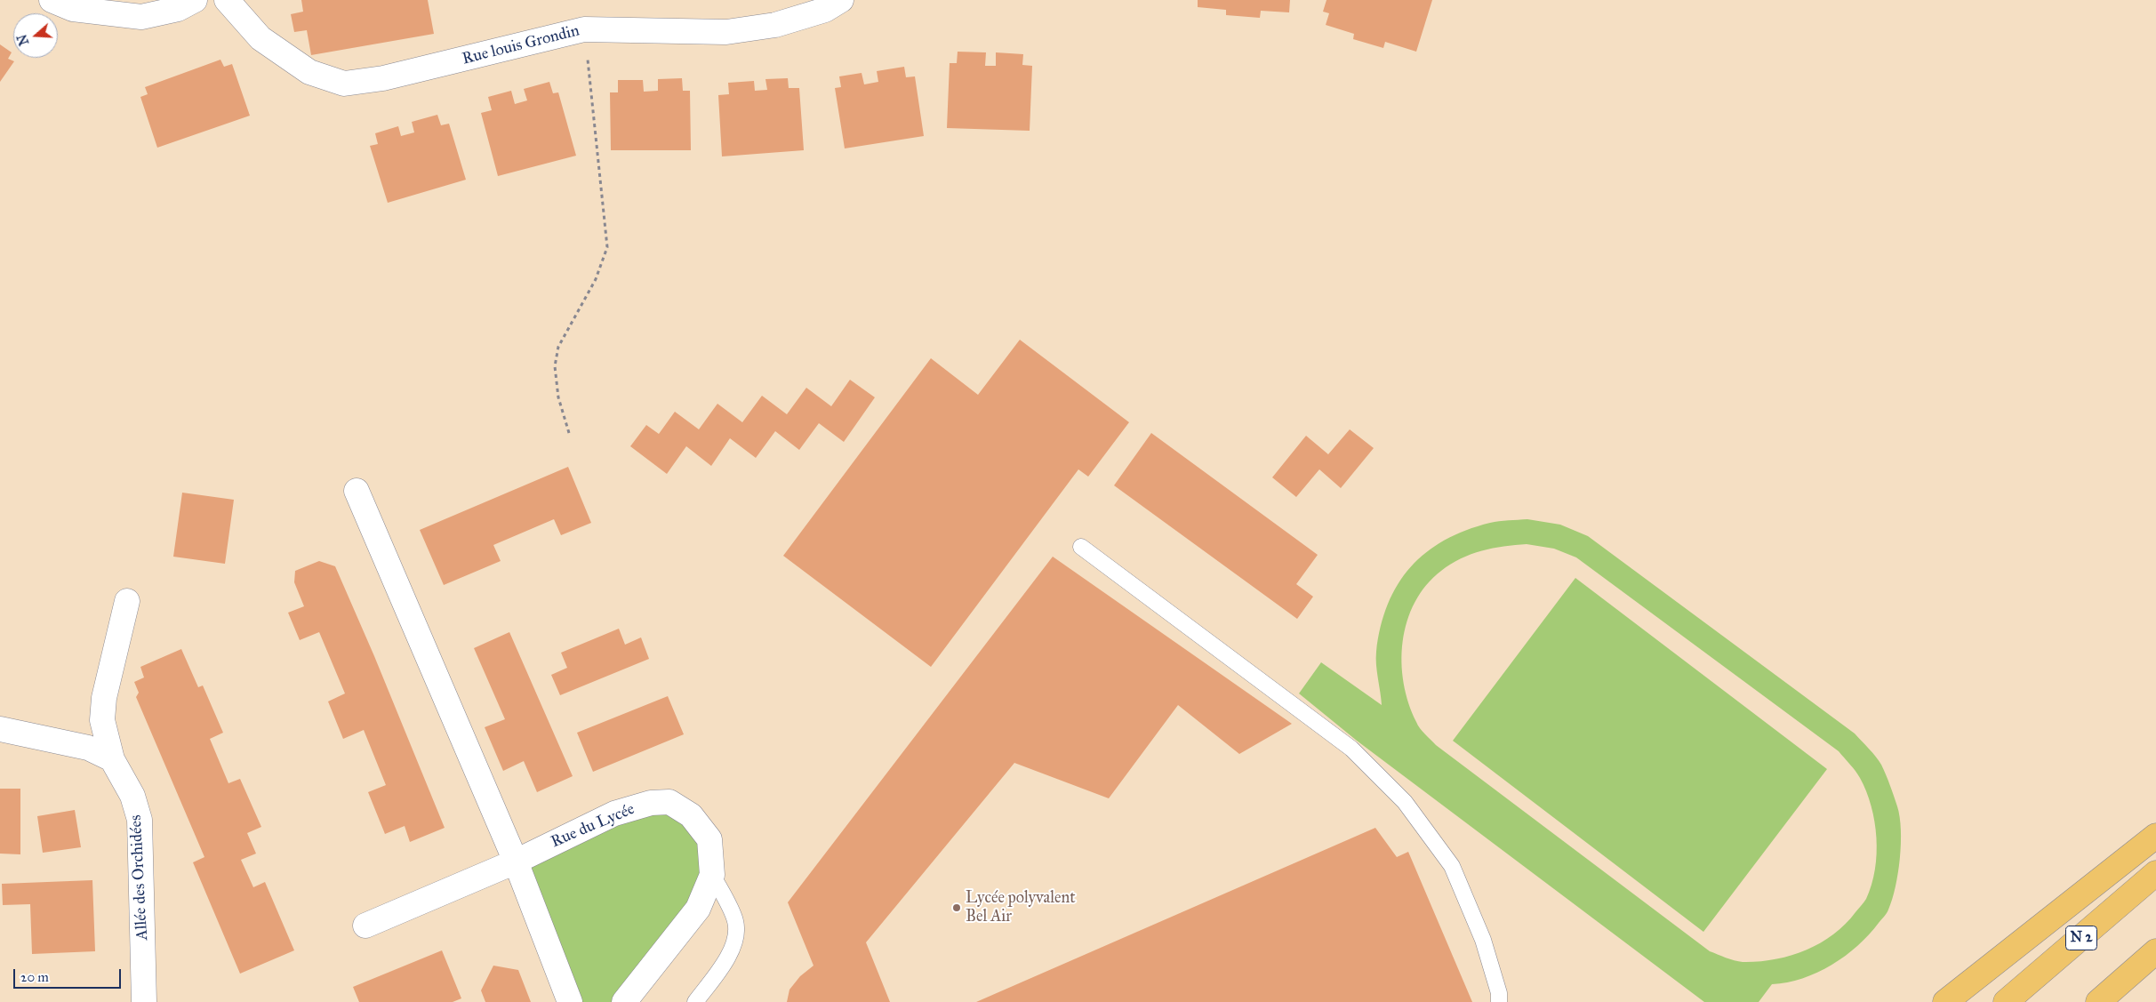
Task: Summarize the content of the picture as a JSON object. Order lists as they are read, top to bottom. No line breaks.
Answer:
{"streets":{"highway":["N 2"],"street":["Rue louis Grondin","Rue du Lycée","Allée des Orchidées"]},"places":["Lycée polyvalent Bel Air"],"scale_bar":"20 m","north":"left"}
